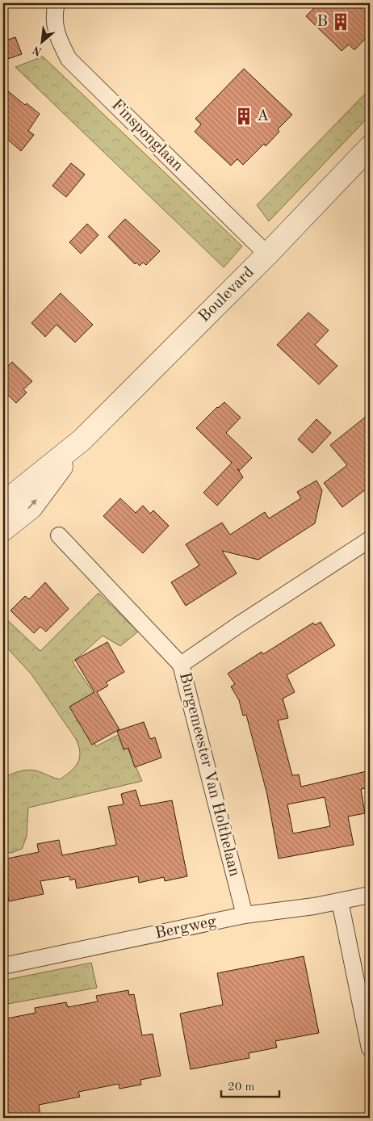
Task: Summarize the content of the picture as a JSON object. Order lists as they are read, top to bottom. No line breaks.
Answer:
{"streets":{"street":["Finsponglaan","Boulevard","Burgemeester Van Holthelaan","Bergweg"]},"crossings":[["Finsponglaan","Boulevard"],["Burgemeester Van Holthelaan","Bergweg"]],"places":{"building":["B","A"]},"scale_bar":"20 m","north":"bottom left"}
